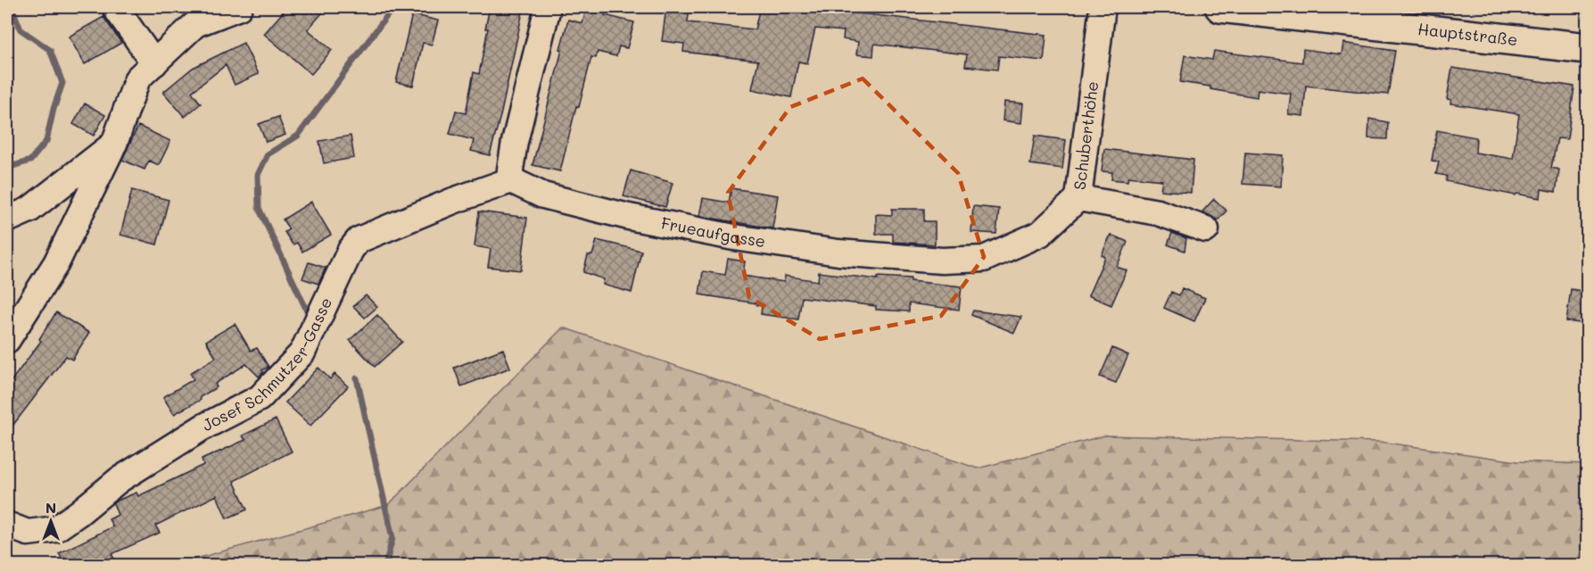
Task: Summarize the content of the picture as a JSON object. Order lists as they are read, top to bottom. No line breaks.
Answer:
{"streets":{"main road":["Hauptstraße"],"street":["Schuberthöhe","Frueaufgasse","Josef Schmutzer-Gasse"]},"crossings":[["Schuberthöhe","Frueaufgasse"],["Frueaufgasse","Josef Schmutzer-Gasse"]],"north":"top"}
